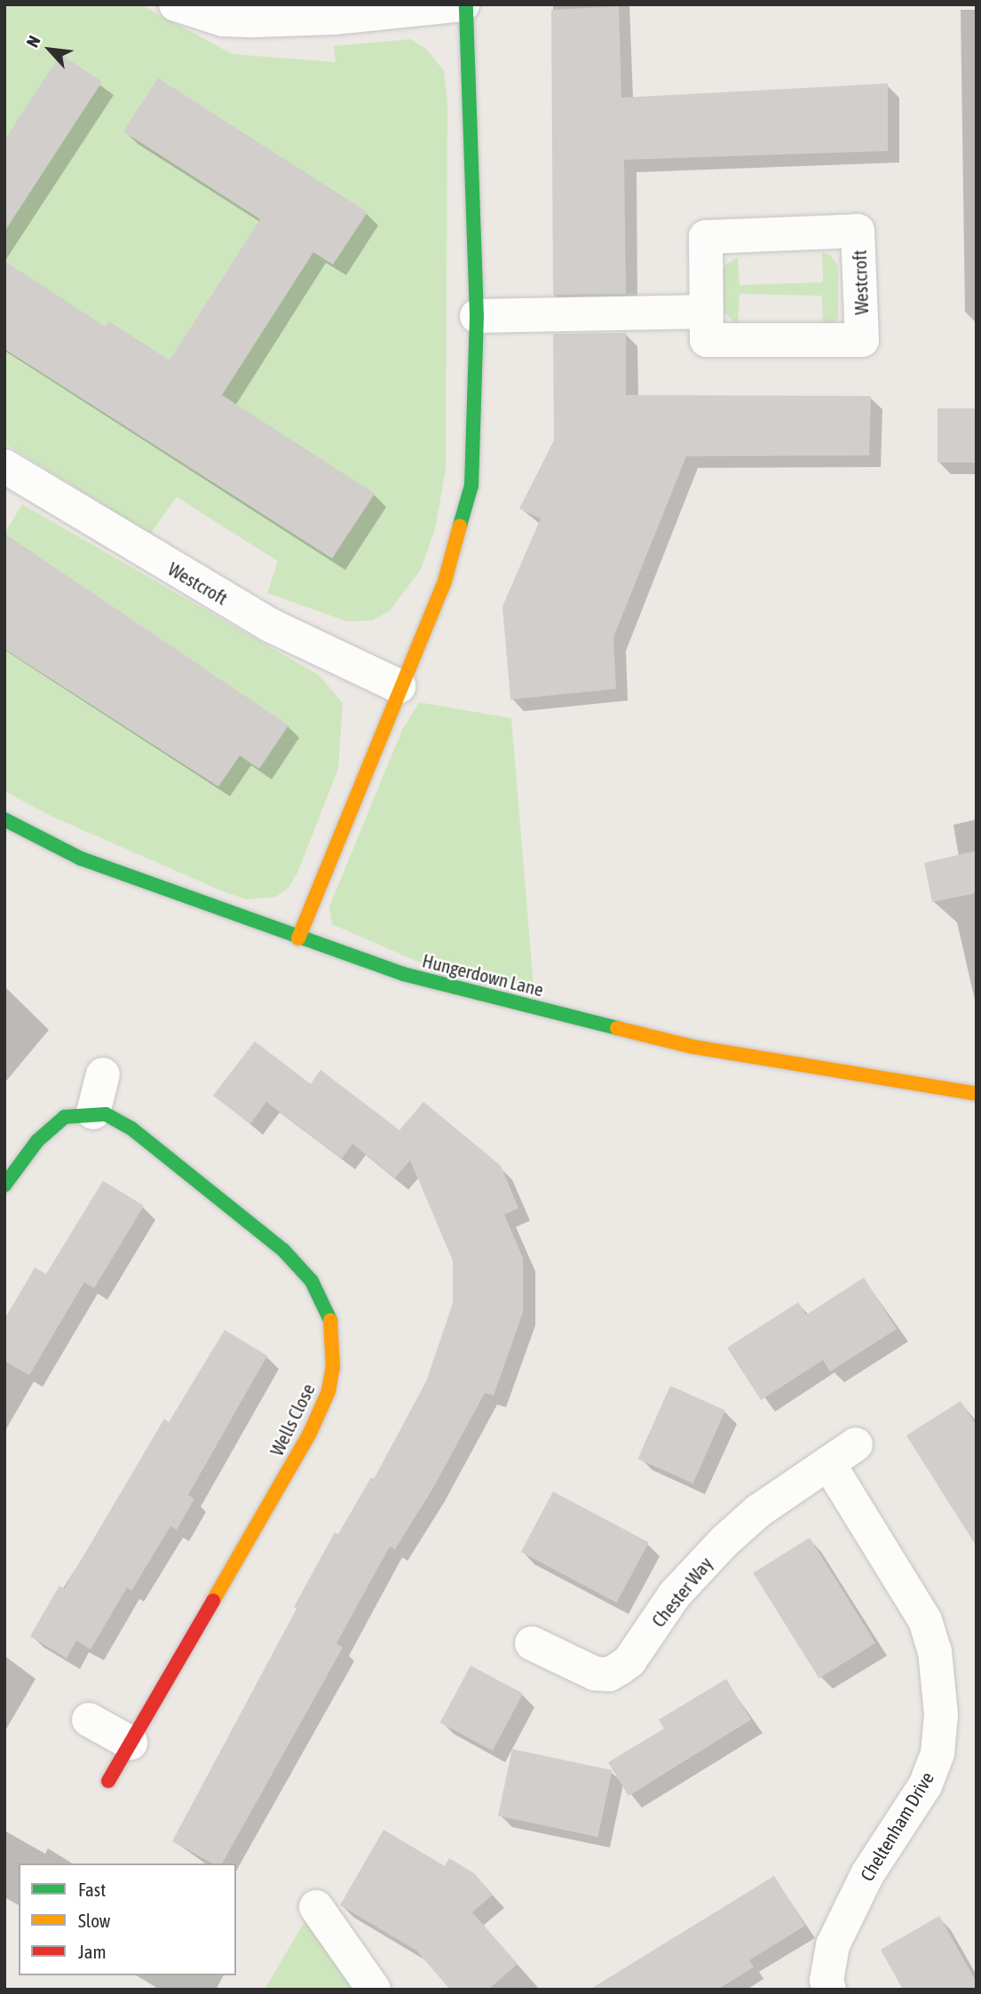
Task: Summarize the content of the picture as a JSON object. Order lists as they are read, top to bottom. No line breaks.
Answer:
{"streets":{"street":["Westcroft","Hungerdown Lane","Wells Close","Chester Way","Cheltenham Drive"]},"crossings":[["Chester Way","Cheltenham Drive"]],"legend":["Fast","Slow","Jam"],"north":"top left"}
